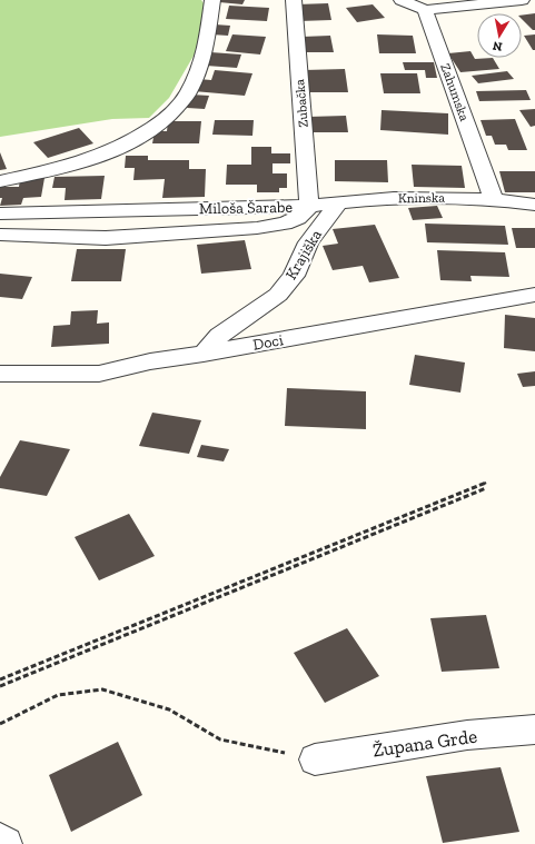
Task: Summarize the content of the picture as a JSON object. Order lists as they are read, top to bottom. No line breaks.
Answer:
{"streets":{"street":["Zahumska","Zubačka","Kninska","Miloša Šarabe","Krajiška","Doci","Župana Grde"]},"crossings":[["Zahumska","Kninska"],["Zubačka","Kninska"],["Zubačka","Miloša Šarabe"],["Kninska","Miloša Šarabe"],["Kninska","Krajiška"],["Krajiška","Doci"]],"north":"bottom"}
